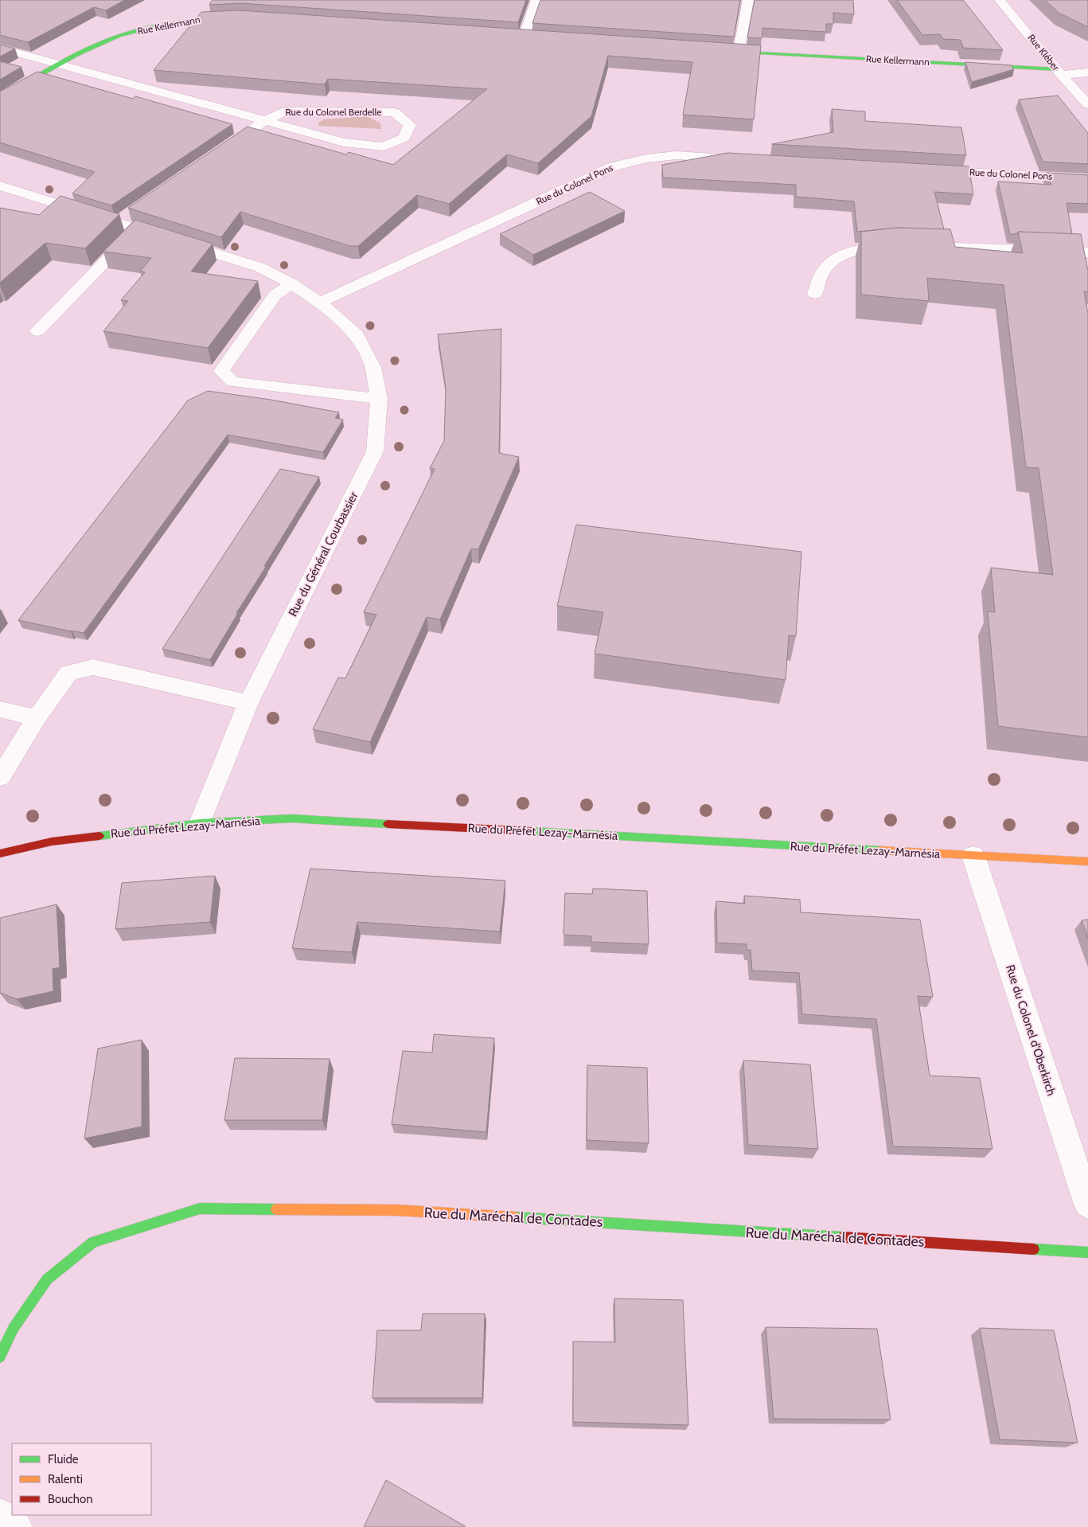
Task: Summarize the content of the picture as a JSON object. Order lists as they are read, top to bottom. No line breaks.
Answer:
{"streets":{"street":["Rue Kellermann","Rue Kléber","Rue du Colonel Berdelle","Rue du Colonel Pons","Rue du Général Courbassier","Rue du Préfet Lezay-Marnésia","Rue du Colonel d'Oberkirch","Rue du Maréchal de Contades"]},"crossings":[["Rue Kellermann","Rue Kléber"],["Rue du Colonel Pons","Rue du Général Courbassier"],["Rue du Général Courbassier","Rue du Préfet Lezay-Marnésia"],["Rue du Préfet Lezay-Marnésia","Rue du Colonel d'Oberkirch"]],"legend":["Fluide","Ralenti","Bouchon"]}
